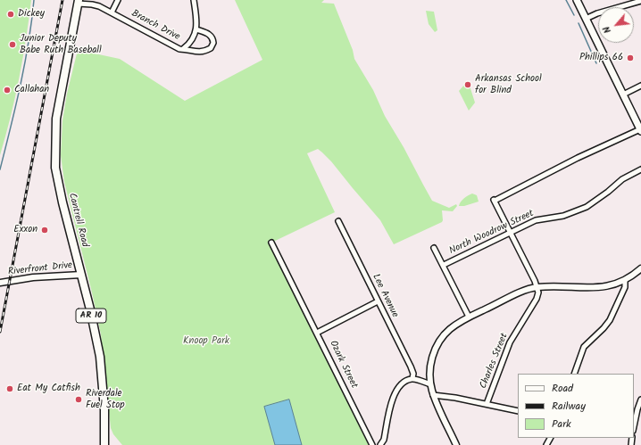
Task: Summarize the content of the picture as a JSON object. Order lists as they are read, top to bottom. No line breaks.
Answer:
{"streets":{"main road":["Cantrell Road","AR 10"],"street":["Branch Drive","North Woodrow Street","Riverfront Drive","Lee Avenue","Charles Street","Ozark Street"]},"crossings":[["Branch Drive","Cantrell Road"],["Cantrell Road","Riverfront Drive"]],"parks":["Knoop Park"],"places":["Dickey","Junior Deputy Babe Ruth Baseball","Phillips 66","Arkansas School for Blind","Callahan","Exxon","Eat My Catfish","Riverdale Fuel Stop"],"legend":["Road","Railway","Park"],"north":"bottom left"}
